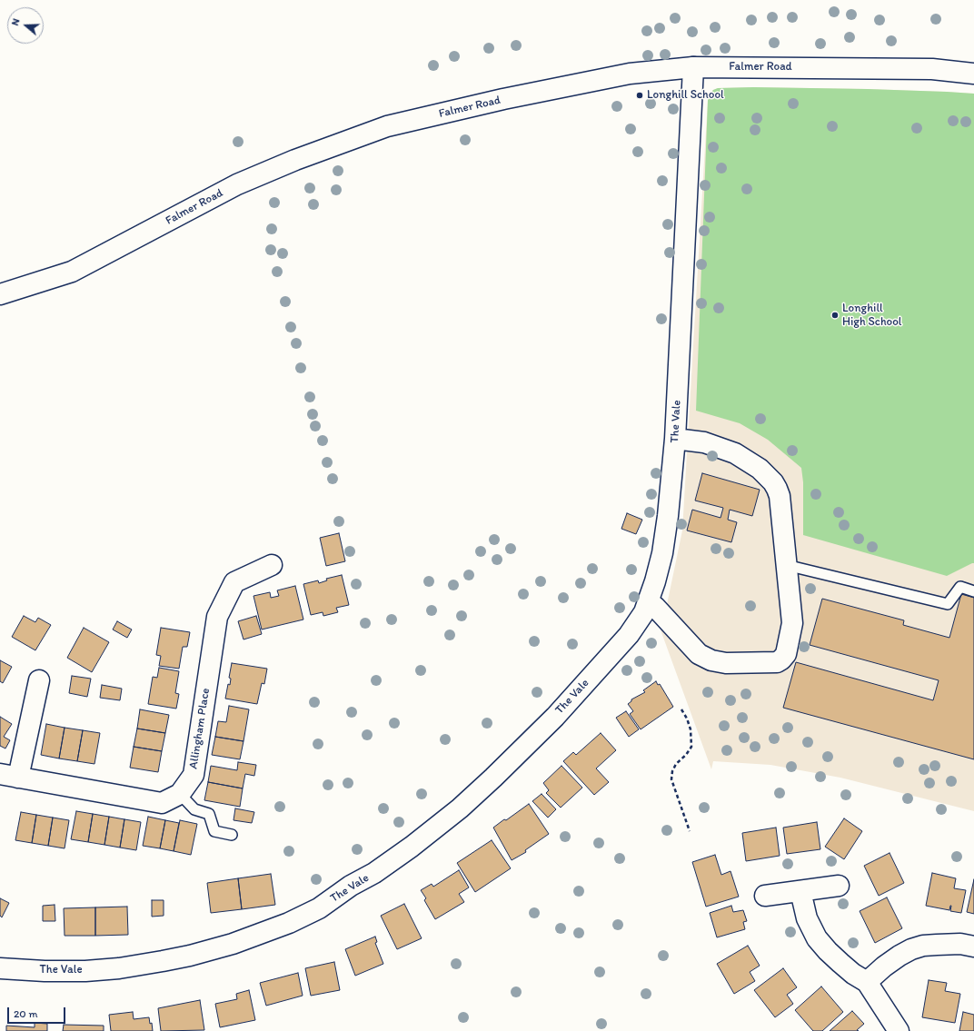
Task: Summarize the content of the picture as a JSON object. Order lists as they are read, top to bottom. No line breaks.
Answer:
{"streets":{"street":["Falmer Road","The Vale","Allingham Place"]},"crossings":[["Falmer Road","The Vale"]],"places":["Longhill School","Longhill High School"],"scale_bar":"20 m","north":"left"}
